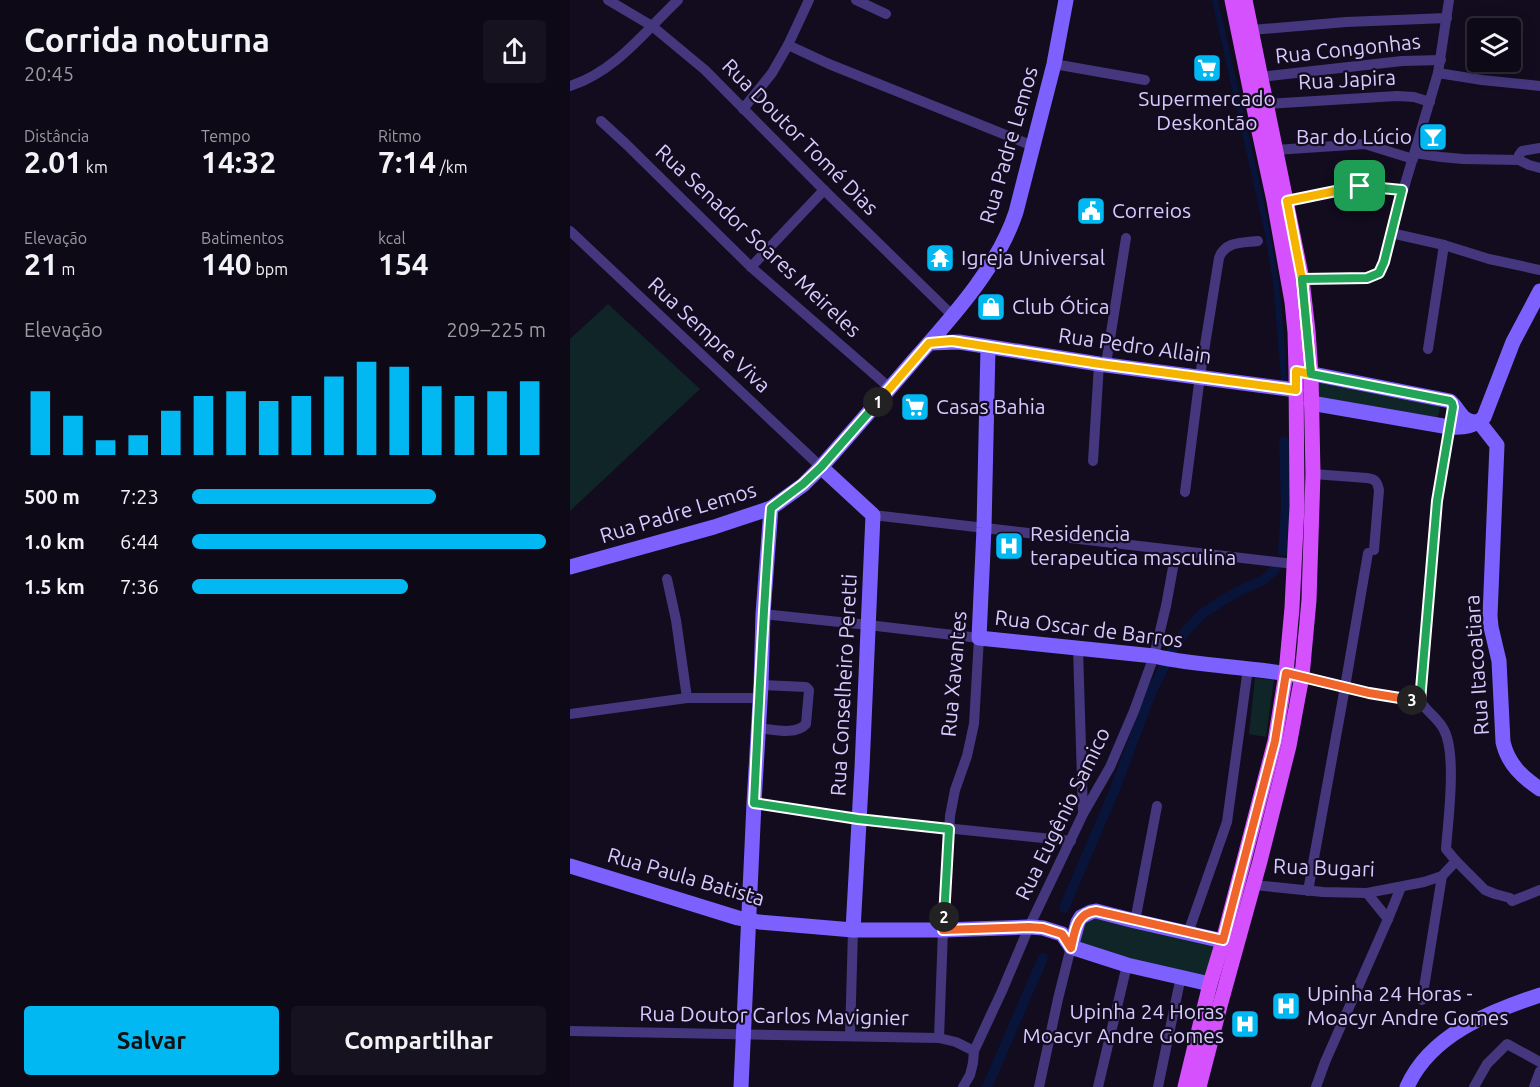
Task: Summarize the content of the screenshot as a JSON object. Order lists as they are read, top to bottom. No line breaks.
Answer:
{"streets":{"street":["Rua Congonhas","Rua Japira","Rua Doutor Tomé Dias","Rua Padre Lemos","Rua Senador Soares Meireles","Rua Sempre Viva","Rua Pedro Allain","Rua Oscar de Barros","Rua Itacoatiara","Rua Xavantes","Rua Conselheiro Peretti","Rua Eugênio Samico","Rua Bugari","Rua Paula Batista","Rua Doutor Carlos Mavignier"]},"crossings":[["Rua Doutor Tomé Dias","Rua Padre Lemos"],["Rua Padre Lemos","Rua Senador Soares Meireles"],["Rua Padre Lemos","Rua Sempre Viva"],["Rua Padre Lemos","Rua Pedro Allain"],["Rua Pedro Allain","Rua Itacoatiara"],["Rua Pedro Allain","Rua Xavantes"],["Rua Oscar de Barros","Rua Xavantes"],["Rua Oscar de Barros","Rua Conselheiro Peretti"],["Rua Oscar de Barros","Rua Eugênio Samico"],["Rua Xavantes","Rua Paula Batista"],["Rua Xavantes","Rua Doutor Carlos Mavignier"],["Rua Conselheiro Peretti","Rua Paula Batista"],["Rua Conselheiro Peretti","Rua Doutor Carlos Mavignier"],["Rua Eugênio Samico","Rua Paula Batista"],["Rua Eugênio Samico","Rua Doutor Carlos Mavignier"]],"places":{"supermarket":["Supermercado Deskontão","Casas Bahia"],"bar":["Bar do Lúcio"],"public building":["Correios"],"temple":["Igreja Universal"],"shop":["Club Ótica"],"hospital":["Residencia terapeutica masculina","Upinha 24 Horas - Moacyr Andre Gomes","Upinha 24 Horas Moacyr Andre Gomes"]},"page":{"heading":["Corrida noturna","20:45"],"stats":[["Distância","2.01 km"],["Tempo","14:32"],["Ritmo","7:14 /km"],["Elevação","21 m"],["Batimentos","140 bpm"],["kcal","154"]],"chart":["Elevação","209–225 m"],"pins":["1","3","2"],"list":[{"name":"500 m","note":"7:23"},{"name":"1.0 km","note":"6:44"},{"name":"1.5 km","note":"7:36"}],"buttons":["Salvar","Compartilhar"]}}
